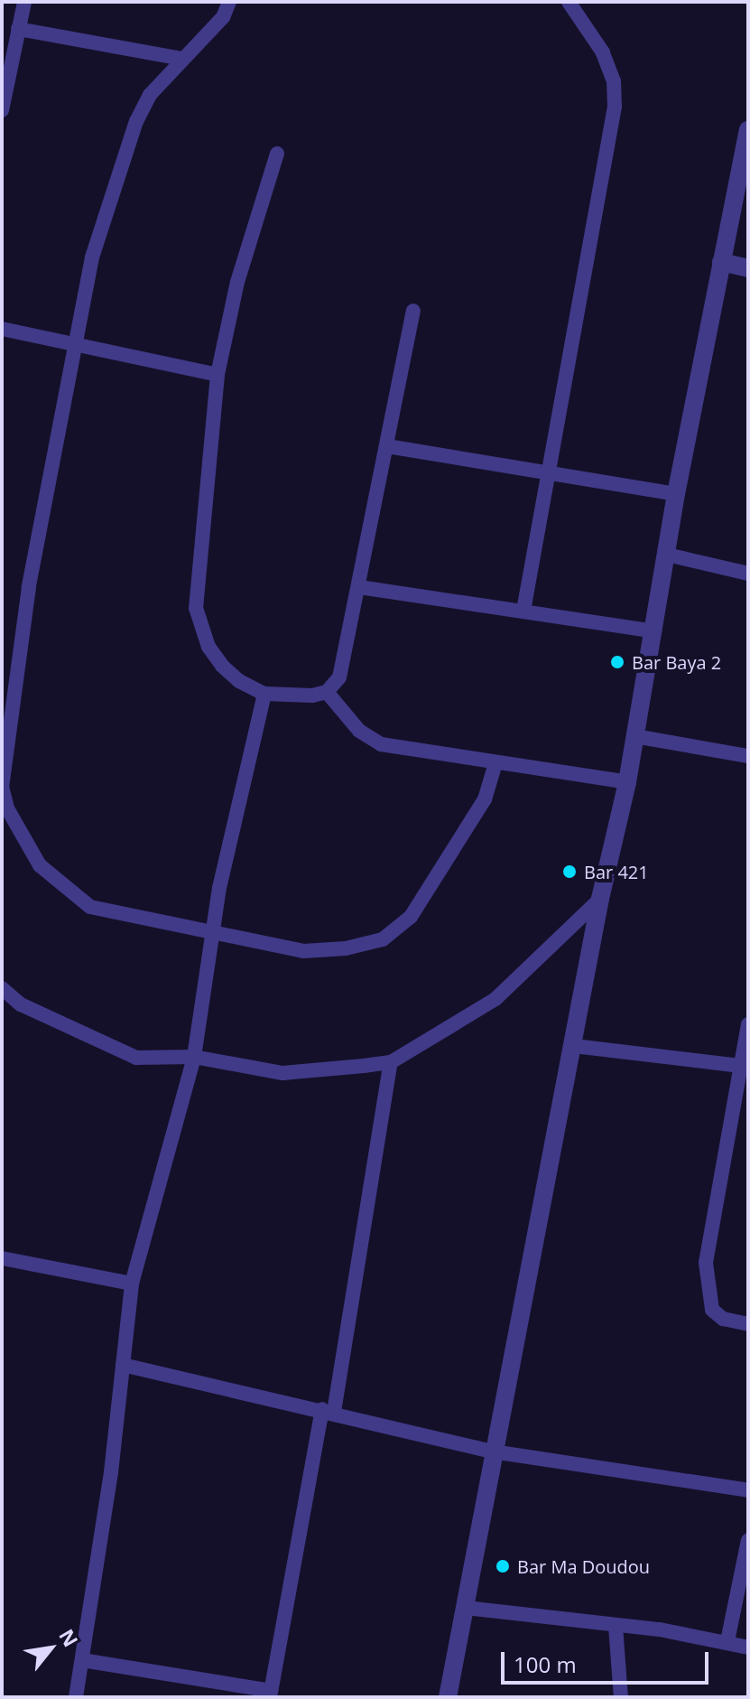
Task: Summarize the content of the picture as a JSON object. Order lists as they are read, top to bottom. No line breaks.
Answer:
{"places":["Bar Baya 2","Bar 421","Bar Ma Doudou"],"scale_bar":"100 m","north":"top right"}
